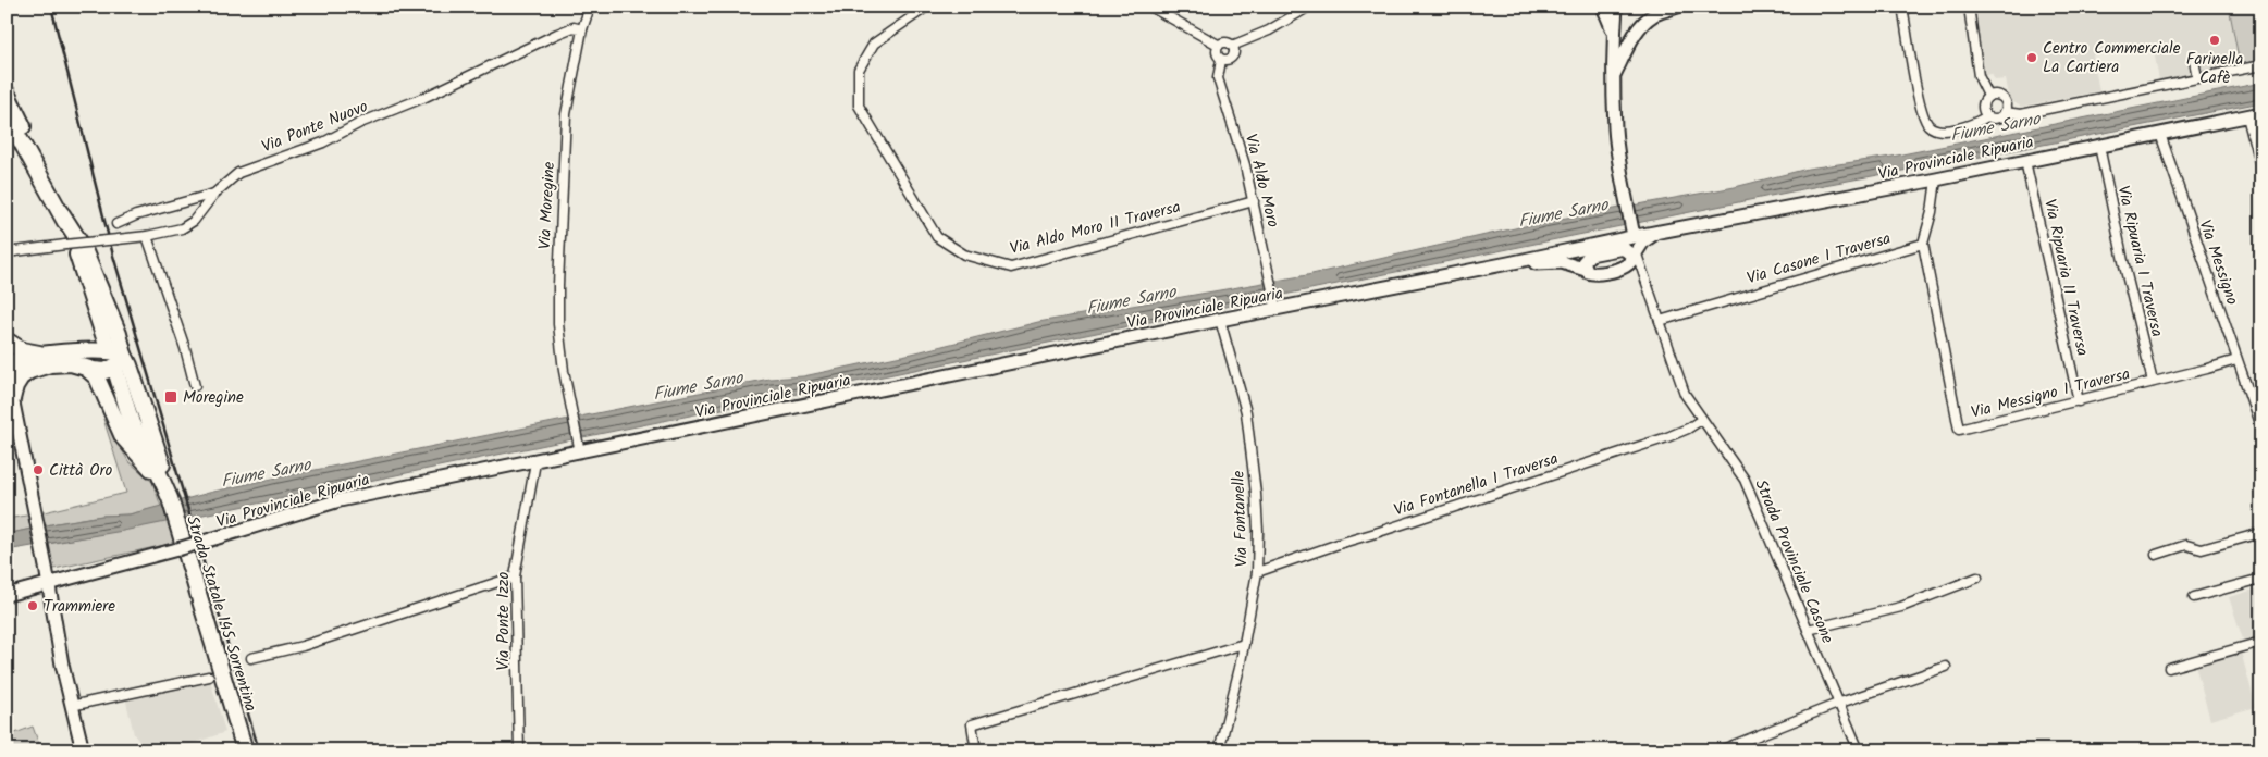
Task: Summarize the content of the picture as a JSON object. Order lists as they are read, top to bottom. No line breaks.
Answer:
{"streets":{"highway":["Strada Statale 145 Sorrentina"],"main road":["Via Provinciale Ripuaria"],"street":["Via Ponte Nuovo","Via Aldo Moro","Via Moregine","Via Aldo Moro II Traversa","Via Casone I Traversa","Via Ripuaria I Traversa","Via Messigno","Via Ripuaria II Traversa","Via Messigno I Traversa","Via Fontanella I Traversa","Via Fontanelle","Strada Provinciale Casone","Via Ponte Izzo"]},"crossings":[["Via Ponte Nuovo","Via Moregine"],["Via Provinciale Ripuaria","Via Aldo Moro"],["Via Provinciale Ripuaria","Via Moregine"],["Via Provinciale Ripuaria","Via Ripuaria I Traversa"],["Via Provinciale Ripuaria","Via Messigno"],["Via Provinciale Ripuaria","Via Ripuaria II Traversa"],["Via Provinciale Ripuaria","Via Fontanelle"],["Via Provinciale Ripuaria","Strada Provinciale Casone"],["Via Provinciale Ripuaria","Via Ponte Izzo"],["Via Aldo Moro","Via Aldo Moro II Traversa"],["Via Casone I Traversa","Via Messigno I Traversa"],["Via Casone I Traversa","Strada Provinciale Casone"],["Via Ripuaria I Traversa","Via Messigno I Traversa"],["Via Messigno","Via Messigno I Traversa"],["Via Ripuaria II Traversa","Via Messigno I Traversa"],["Via Fontanella I Traversa","Via Fontanelle"],["Via Fontanella I Traversa","Strada Provinciale Casone"]],"water":["Fiume Sarno"],"places":{"other":["Farinella Cafè","Centro Commerciale La Cartiera","Città Oro","Trammiere"],"transit":["Moregine"]}}
